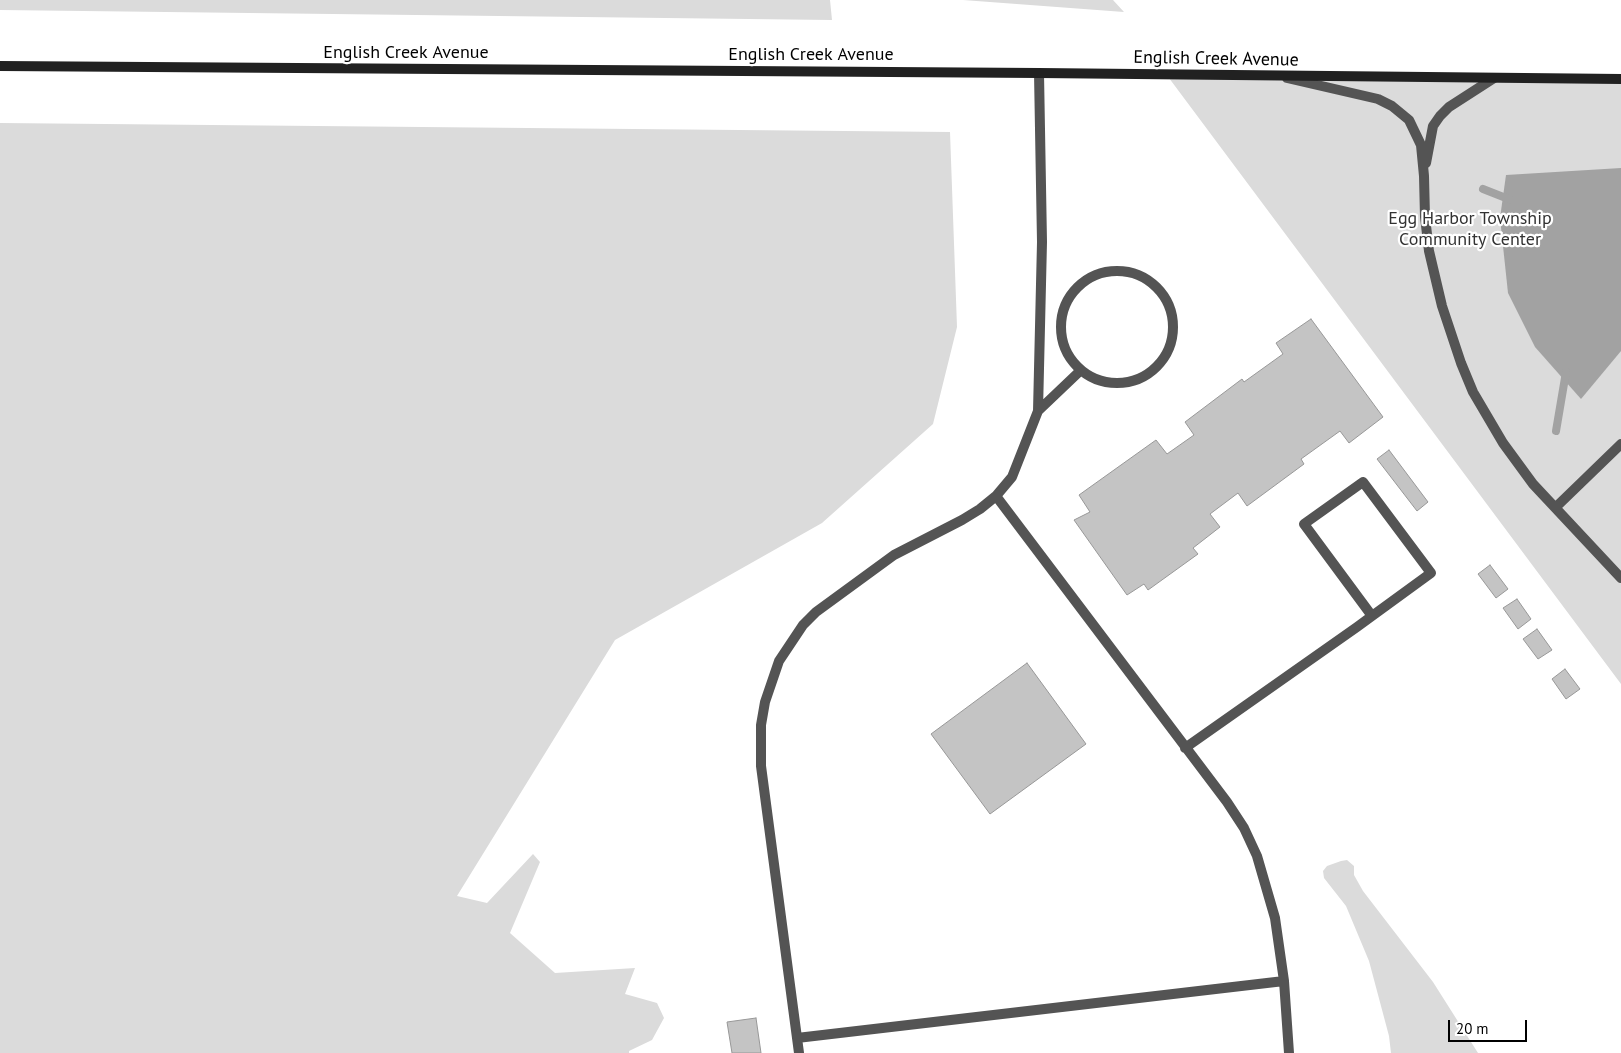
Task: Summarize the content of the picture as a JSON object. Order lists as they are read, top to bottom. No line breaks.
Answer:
{"streets":{"main road":["English Creek Avenue"]},"parks":["Egg Harbor Township Community Center"],"scale_bar":"20 m"}
